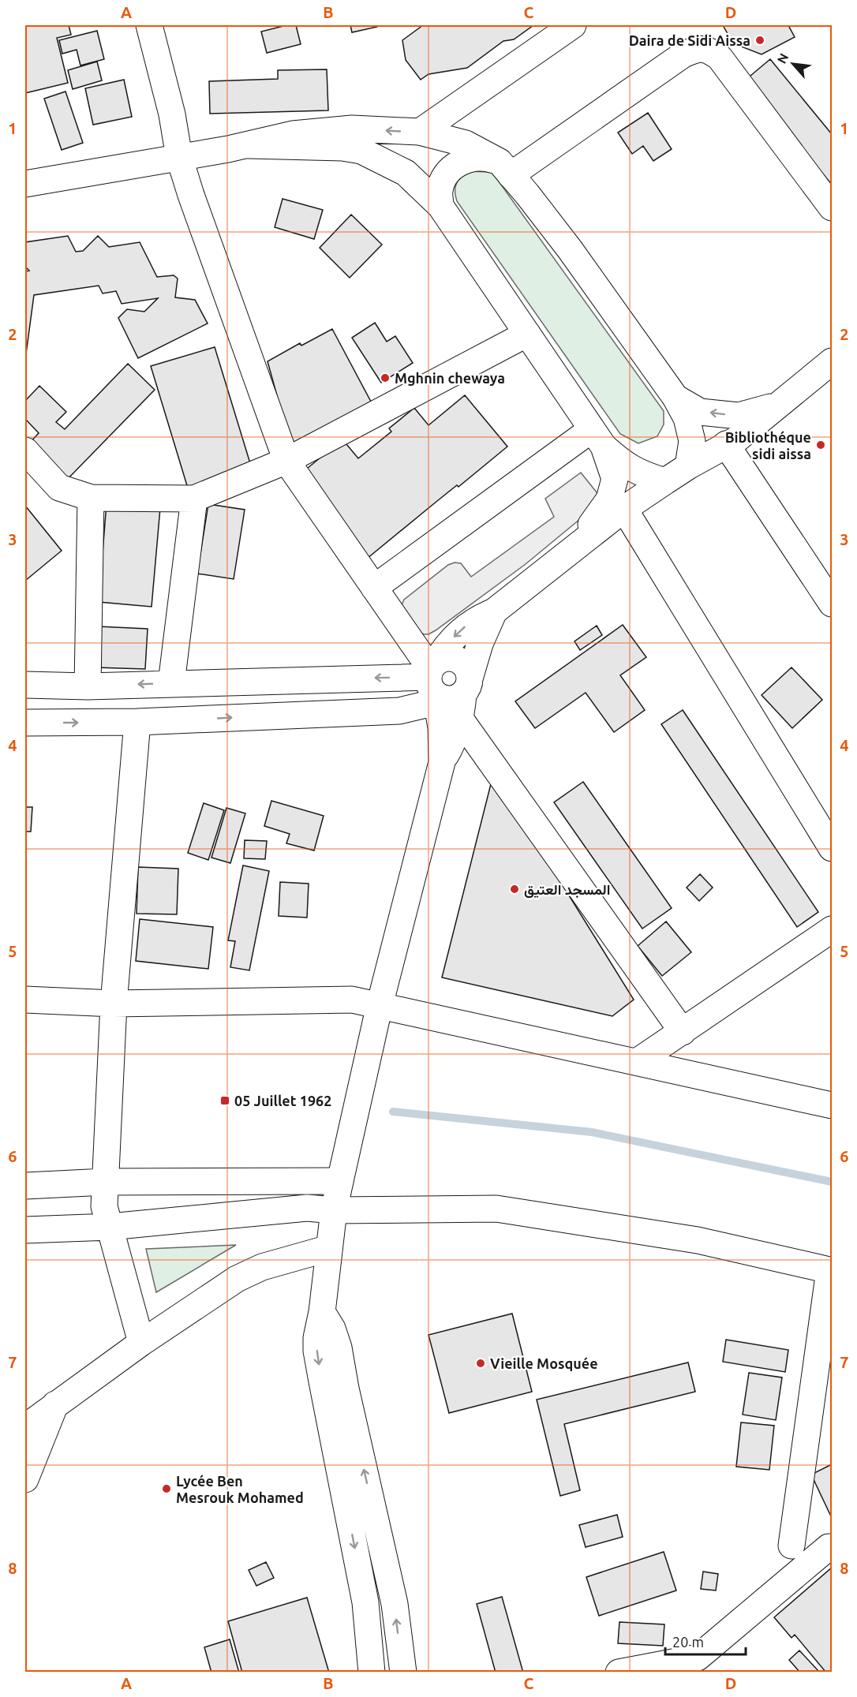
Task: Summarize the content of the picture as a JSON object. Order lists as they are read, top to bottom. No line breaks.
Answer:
{"places":{"other":["Daira de Sidi Aissa","Mghnin chewaya","Bibliothéque sidi aissa","المسجد العتيق","Vieille Mosquée","Lycée Ben Mesrouk Mohamed"],"transit":["05 Juillet 1962"]},"scale_bar":"20 m","north":"top left","grid":{"columns":["A","B","C","D"],"rows":["1","2","3","4","5","6","7","8"]}}
